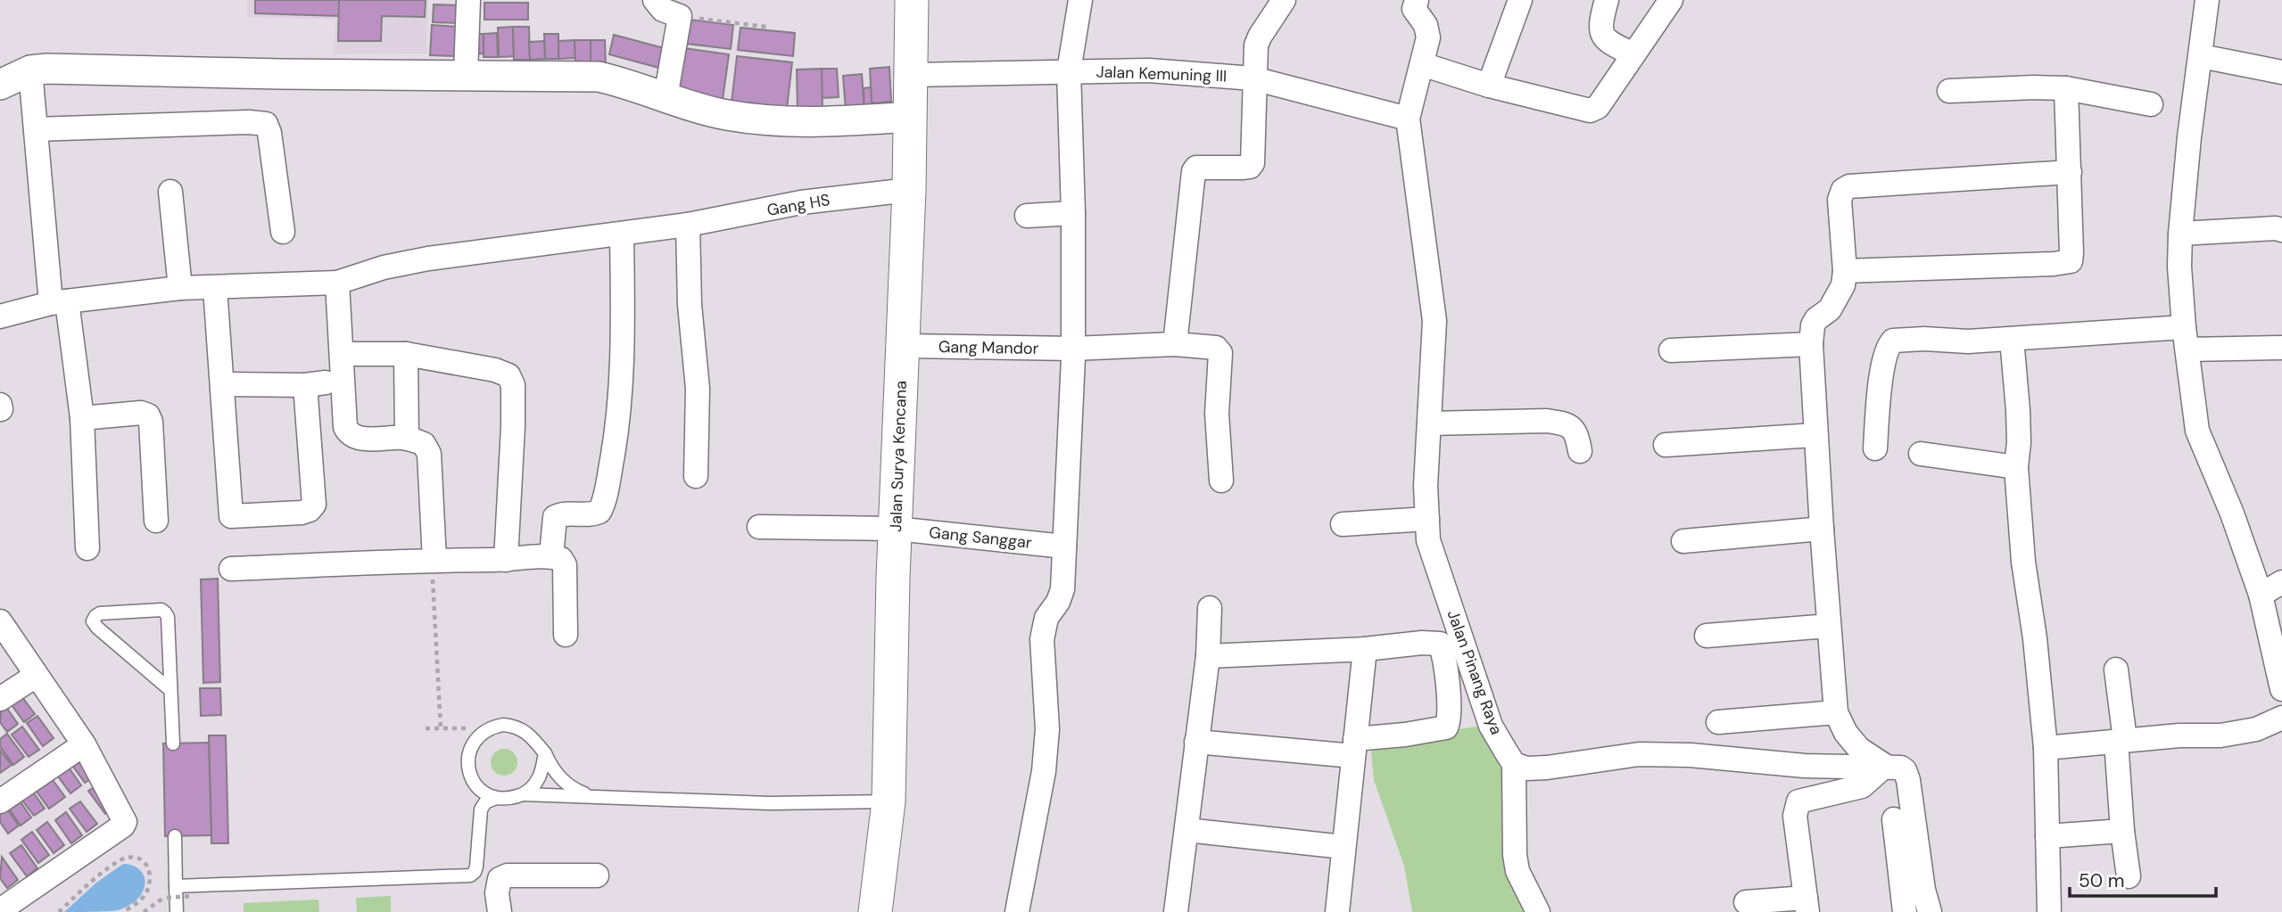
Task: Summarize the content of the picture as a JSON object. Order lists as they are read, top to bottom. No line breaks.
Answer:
{"streets":{"main road":["Jalan Surya Kencana"],"street":["Jalan Kemuning III","Gang HS","Gang Mandor","Gang Sanggar","Jalan Pinang Raya"]},"crossings":[["Jalan Kemuning III","Jalan Surya Kencana"],["Jalan Kemuning III","Jalan Pinang Raya"],["Gang HS","Jalan Surya Kencana"],["Gang Mandor","Jalan Surya Kencana"],["Jalan Surya Kencana","Gang Sanggar"]],"scale_bar":"50 m"}
